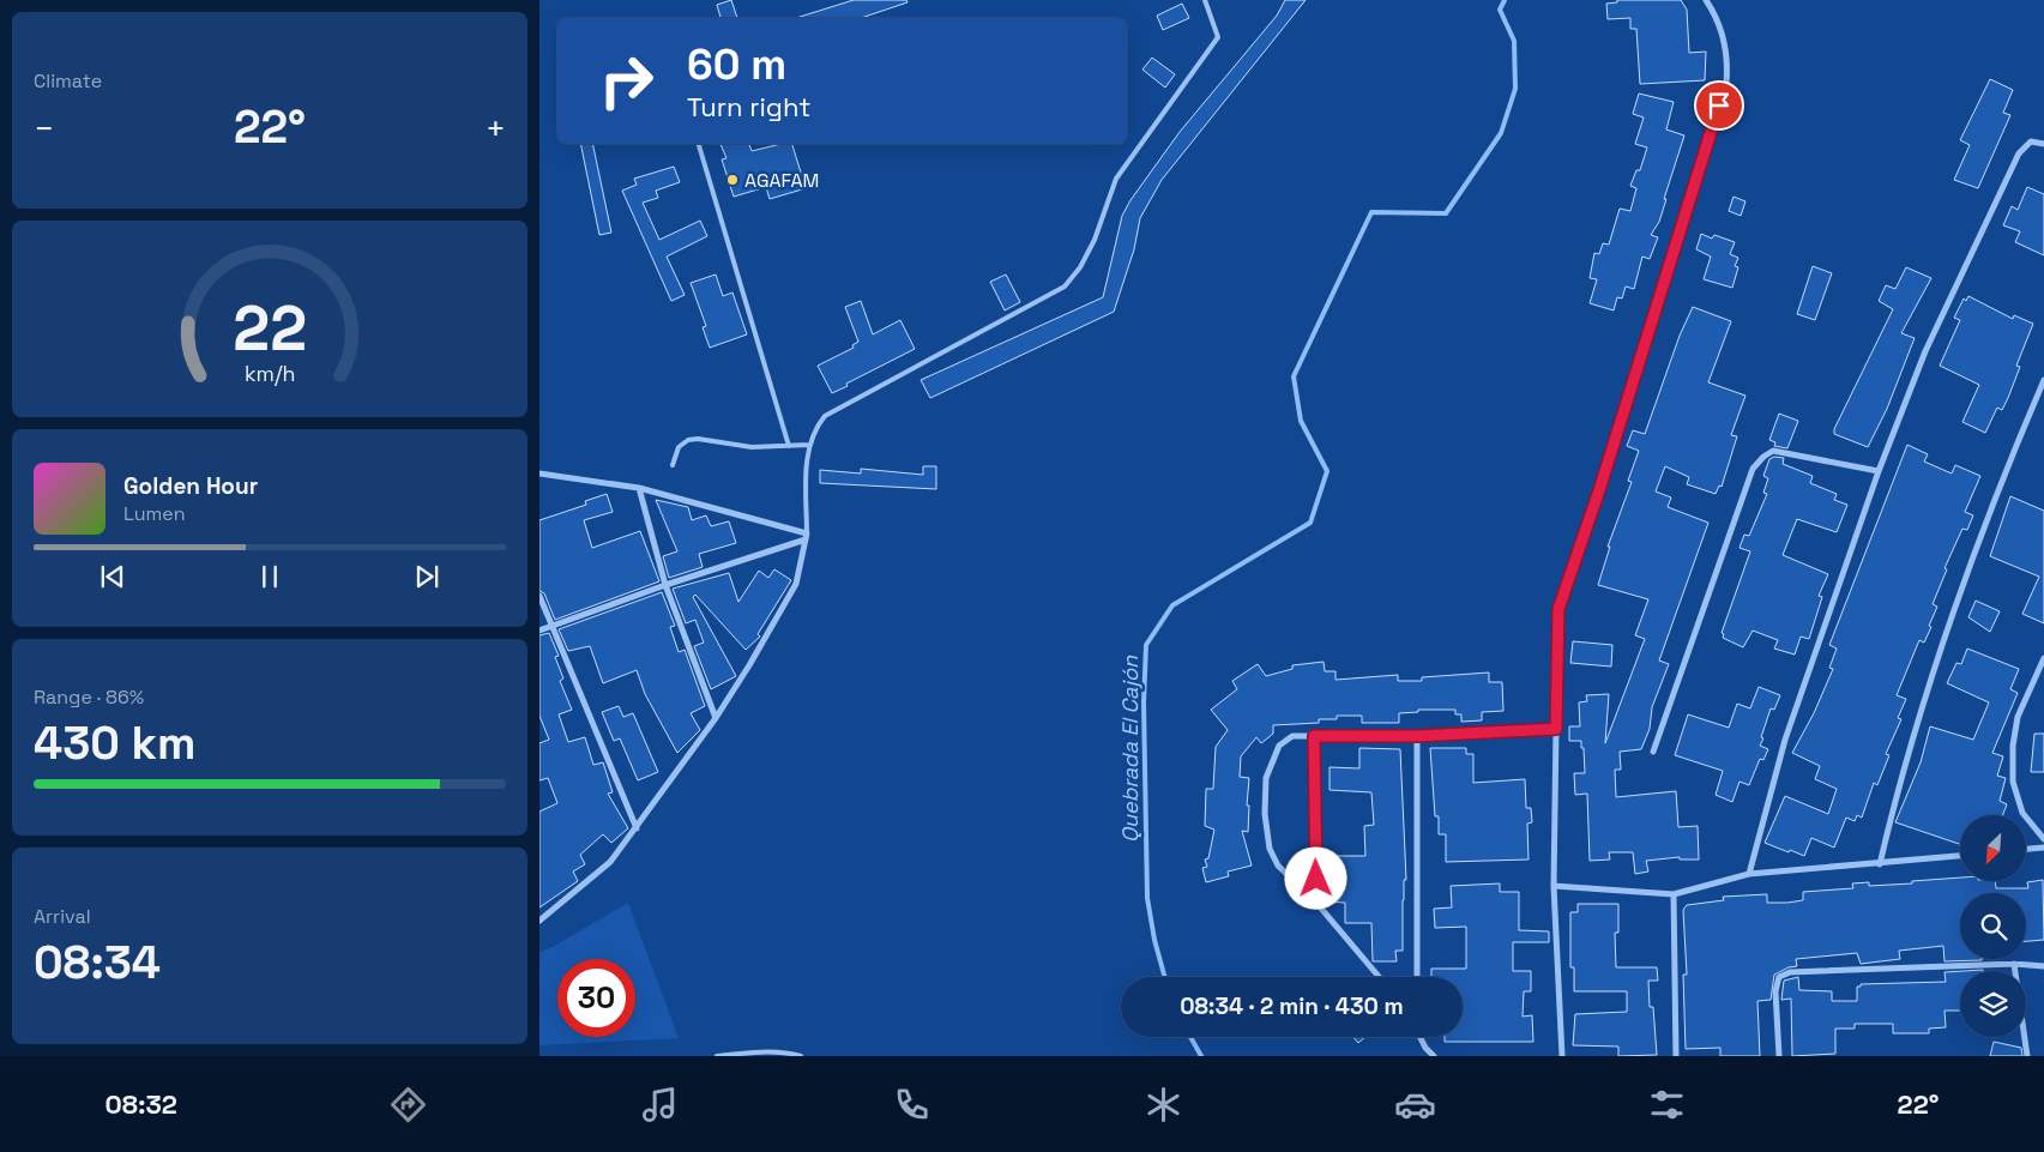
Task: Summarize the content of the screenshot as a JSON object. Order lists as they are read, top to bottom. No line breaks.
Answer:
{"water":["Quebrada El Cajón"],"places":["AGAFAM"],"north":"bottom left","page":{"tile":["Climate",["Range · 86%","430 km"],["Arrival","08:34"]],"turn":["60 m","Turn right"],"heat":["−","22°","+"],"song":["Golden Hour","Lumen"],"limit":"30","trip":"08:34 · 2 min · 430 m","tabs":["08:32","22°"],"gauge":["22","km/h"]}}
